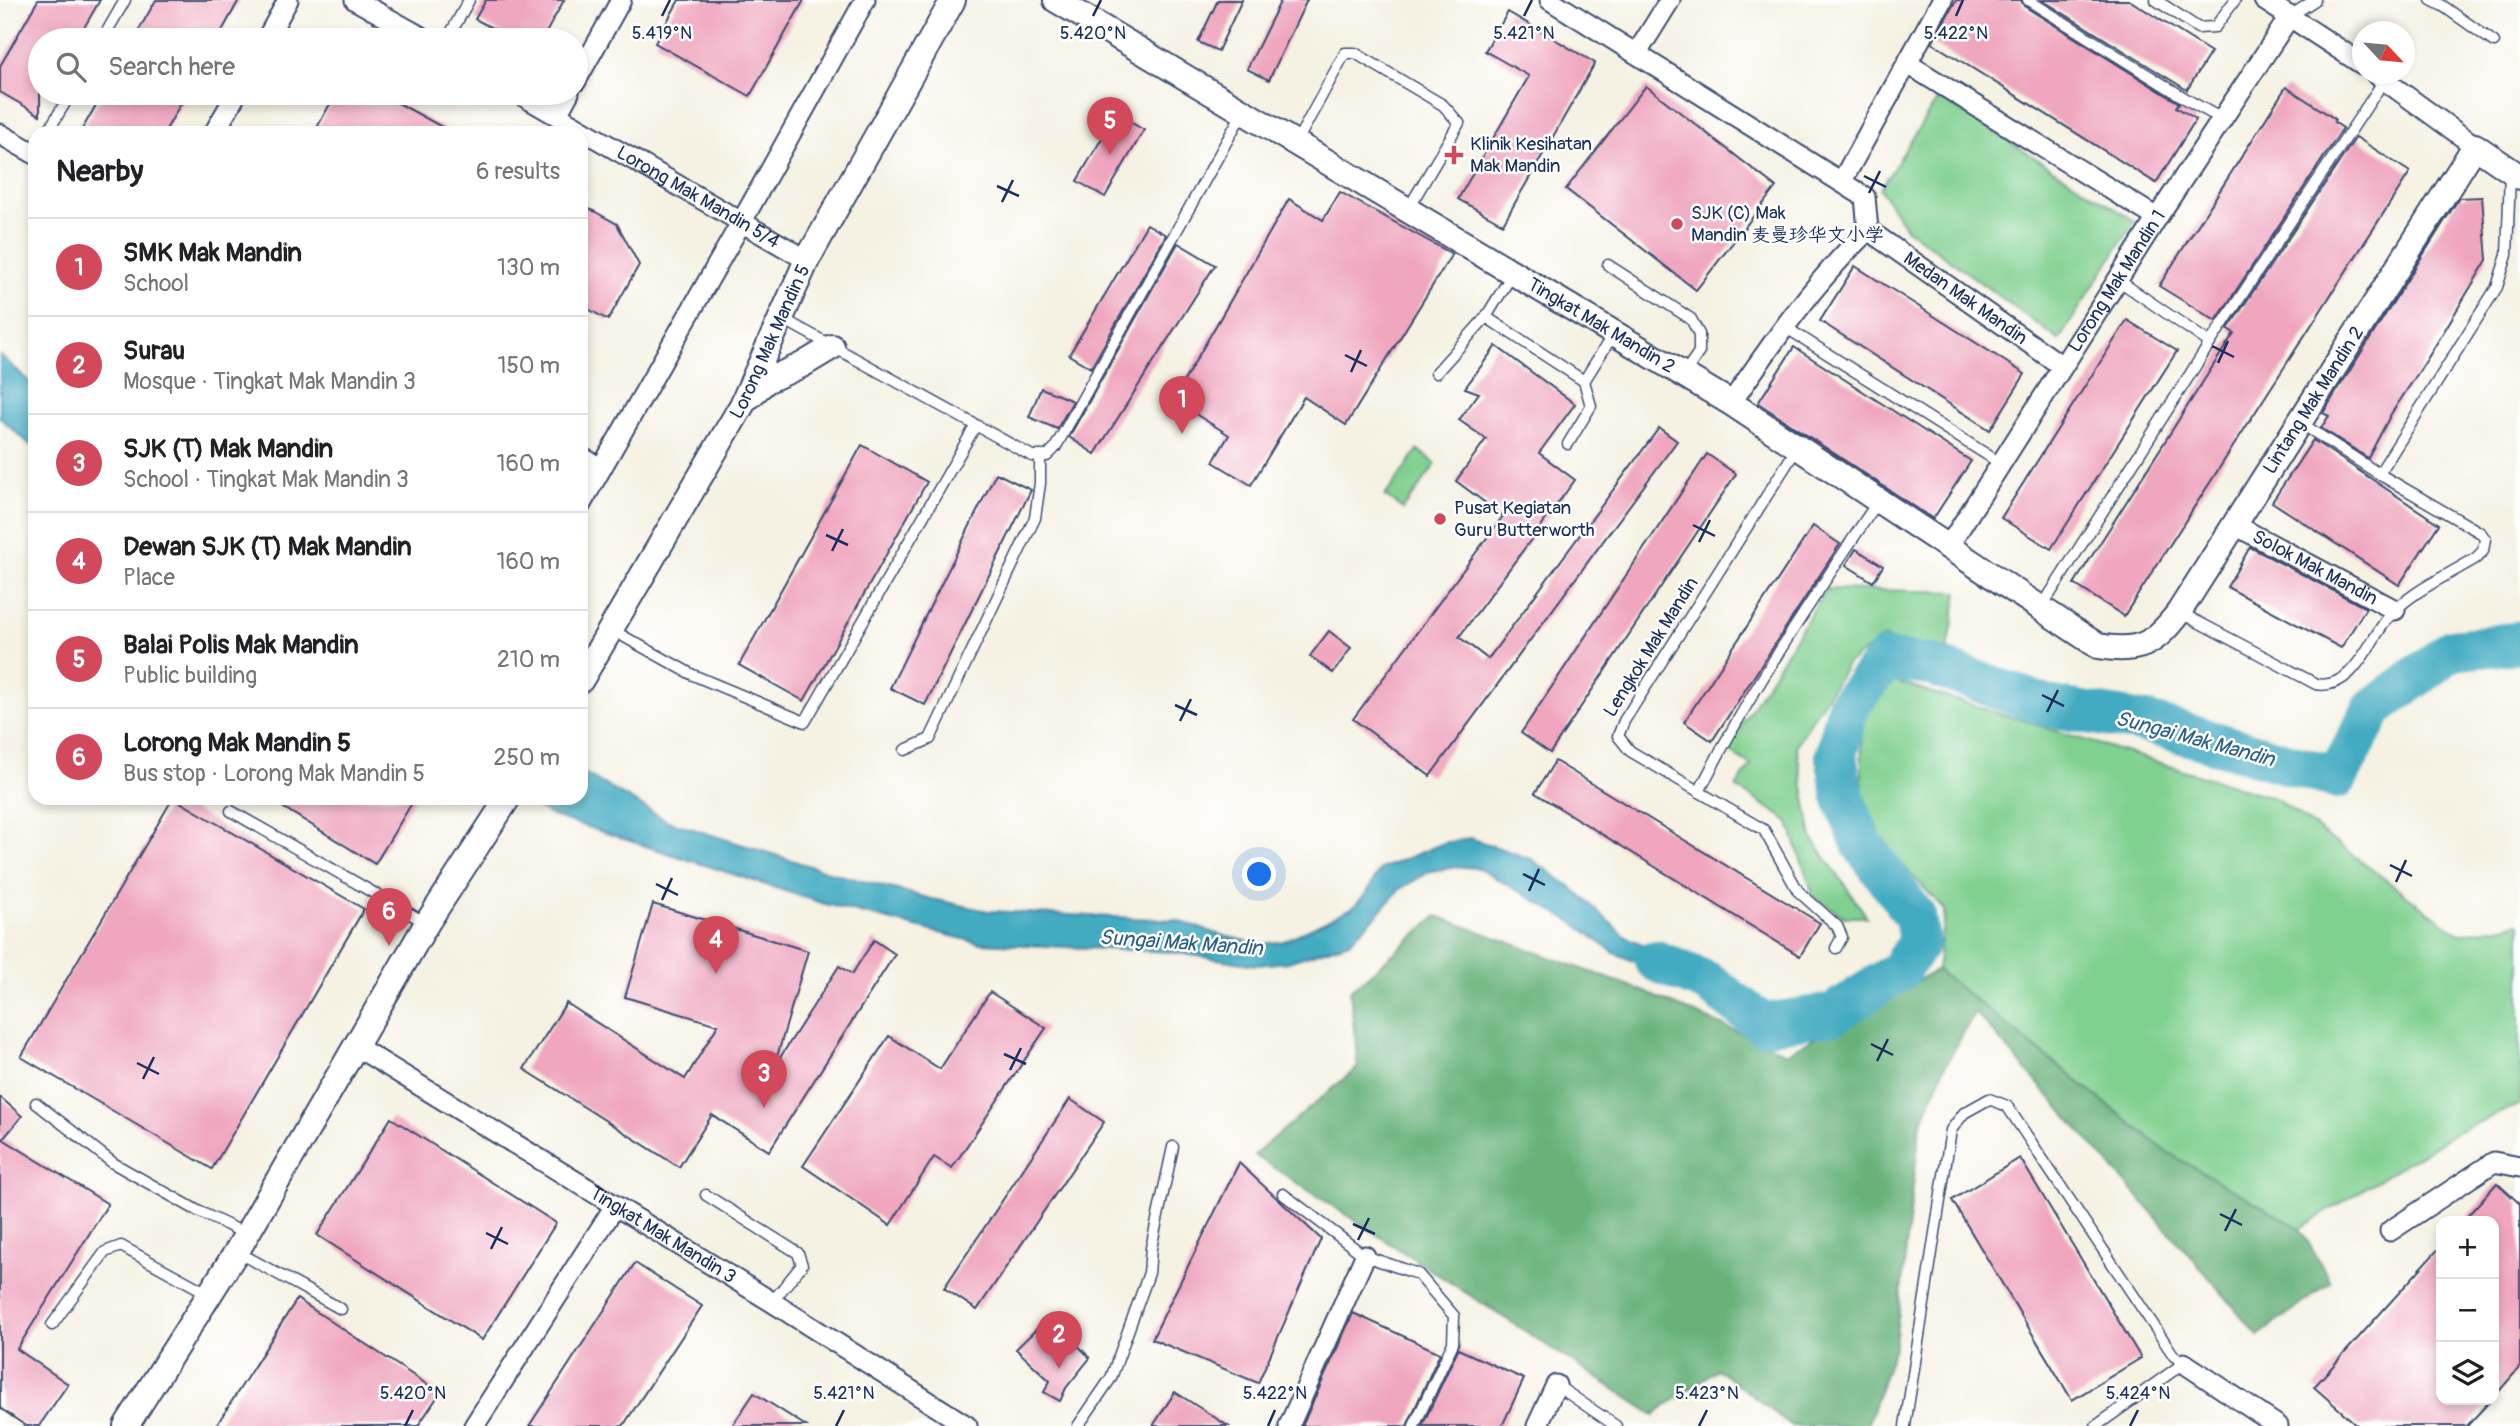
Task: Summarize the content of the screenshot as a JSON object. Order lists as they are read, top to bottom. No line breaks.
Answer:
{"streets":{"street":["Lorong Mak Mandin 5/4","Lorong Mak Mandin 1","Medan Mak Mandin","Tingkat Mak Mandin 2","Lorong Mak Mandin 5","Lintang Mak Mandin 2","Solok Mak Mandin","Tingkat Mak Mandin 3"],"lane":["Lengkok Mak Mandin"]},"crossings":[["Lorong Mak Mandin 5/4","Lorong Mak Mandin 5"],["Lorong Mak Mandin 1","Medan Mak Mandin"],["Lorong Mak Mandin 1","Tingkat Mak Mandin 2"],["Tingkat Mak Mandin 2","Lintang Mak Mandin 2"],["Tingkat Mak Mandin 2","Lengkok Mak Mandin"],["Lintang Mak Mandin 2","Solok Mak Mandin"]],"water":["Sungai Mak Mandin"],"places":{"health":["Klinik Kesihatan Mak Mandin"],"other":["SJK (C) Mak Mandin 麦曼珍华文小学","Pusat Kegiatan Guru Butterworth"]},"north":"bottom right","page":{"search":"Search here","pins":["5","1","6","4","3","2"],"heading":["Nearby","6 results"],"list":[{"mark":"1","name":"SMK Mak Mandin","note":"School","value":"130 m"},{"mark":"2","name":"Surau","note":"Mosque · Tingkat Mak Mandin 3","value":"150 m"},{"mark":"3","name":"SJK (T) Mak Mandin","note":"School · Tingkat Mak Mandin 3","value":"160 m"},{"mark":"4","name":"Dewan SJK (T) Mak Mandin","note":"Place","value":"160 m"},{"mark":"5","name":"Balai Polis Mak Mandin","note":"Public building","value":"210 m"},{"mark":"6","name":"Lorong Mak Mandin 5","note":"Bus stop · Lorong Mak Mandin 5","value":"250 m"}],"map_buttons":["+","−"]},"coordinates":["5.419°N","5.420°N","5.421°N","5.422°N","5.423°N","5.424°N"]}
